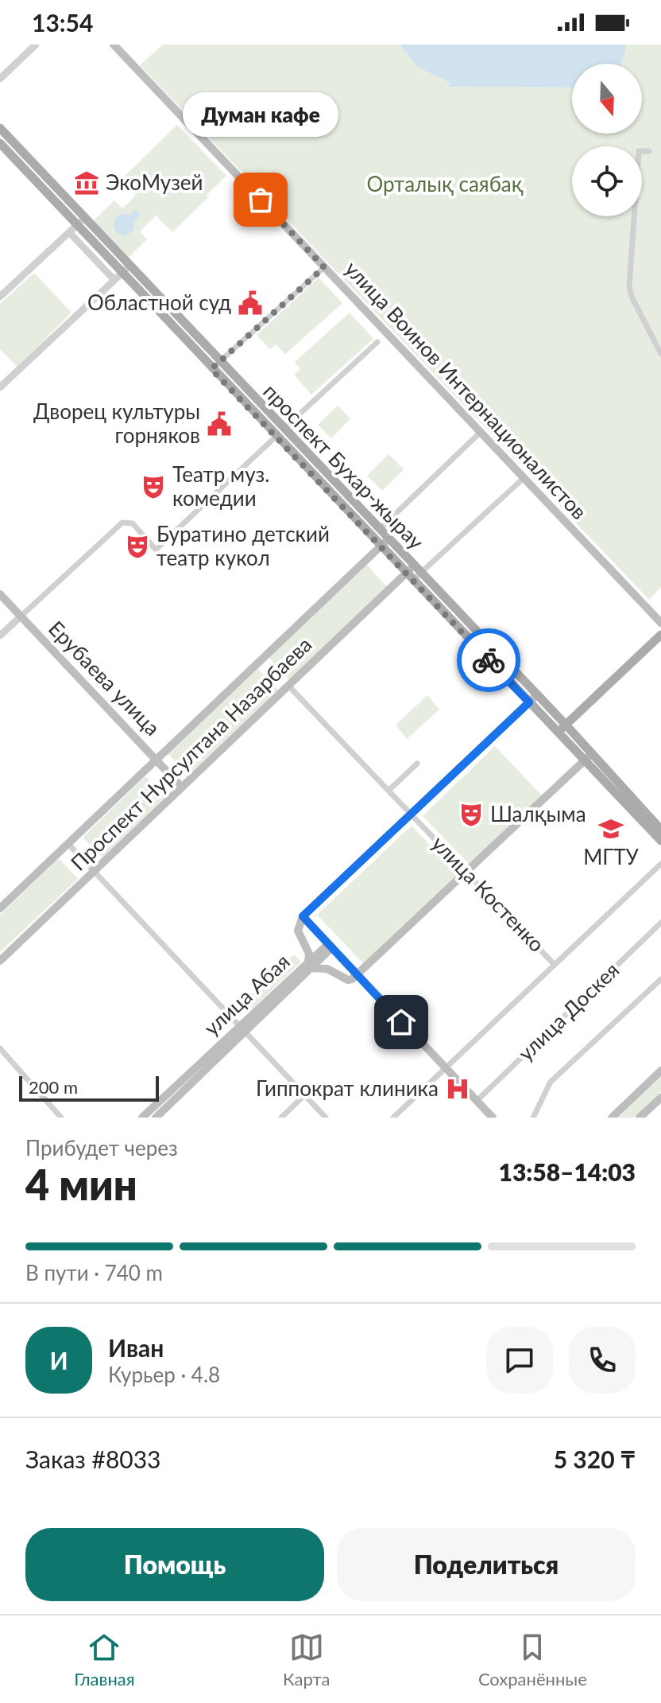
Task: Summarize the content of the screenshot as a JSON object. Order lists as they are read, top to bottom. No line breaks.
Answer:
{"streets":{"main road":["улица Воинов Интернационалистов","проспект Бухар-жырау","Ерубаева улица","Проспект Нурсултана Назарбаева","улица Абая"],"street":["улица Костенко","улица Доскея"]},"crossings":[["проспект Бухар-жырау","Проспект Нурсултана Назарбаева"],["Ерубаева улица","Проспект Нурсултана Назарбаева"],["Проспект Нурсултана Назарбаева","улица Костенко"]],"parks":["Орталық саябақ"],"places":{"museum":["ЭкоМузей"],"other":["Думан кафе"],"public building":["Областной суд","Дворец культуры горняков"],"theatre":["Театр муз. комедии","Буратино детский театр кукол","Шалқыма"],"school or university":["МГТУ"],"hospital":["Гиппократ клиника"]},"scale_bar":"200 m","north":"bottom","page":{"status":"13:54","bubble":"Думан кафе","scale":"200 m","heading":["4 мин","Прибудет через","13:58–14:03"],"panel":["Иван","Курьер · 4.8","Заказ #8033","5 320 ₸"],"bar":"В пути · 740 m","round":"И","buttons":["Помощь","Поделиться"],"tabs":["Главная","Карта","Сохранённые"]}}
